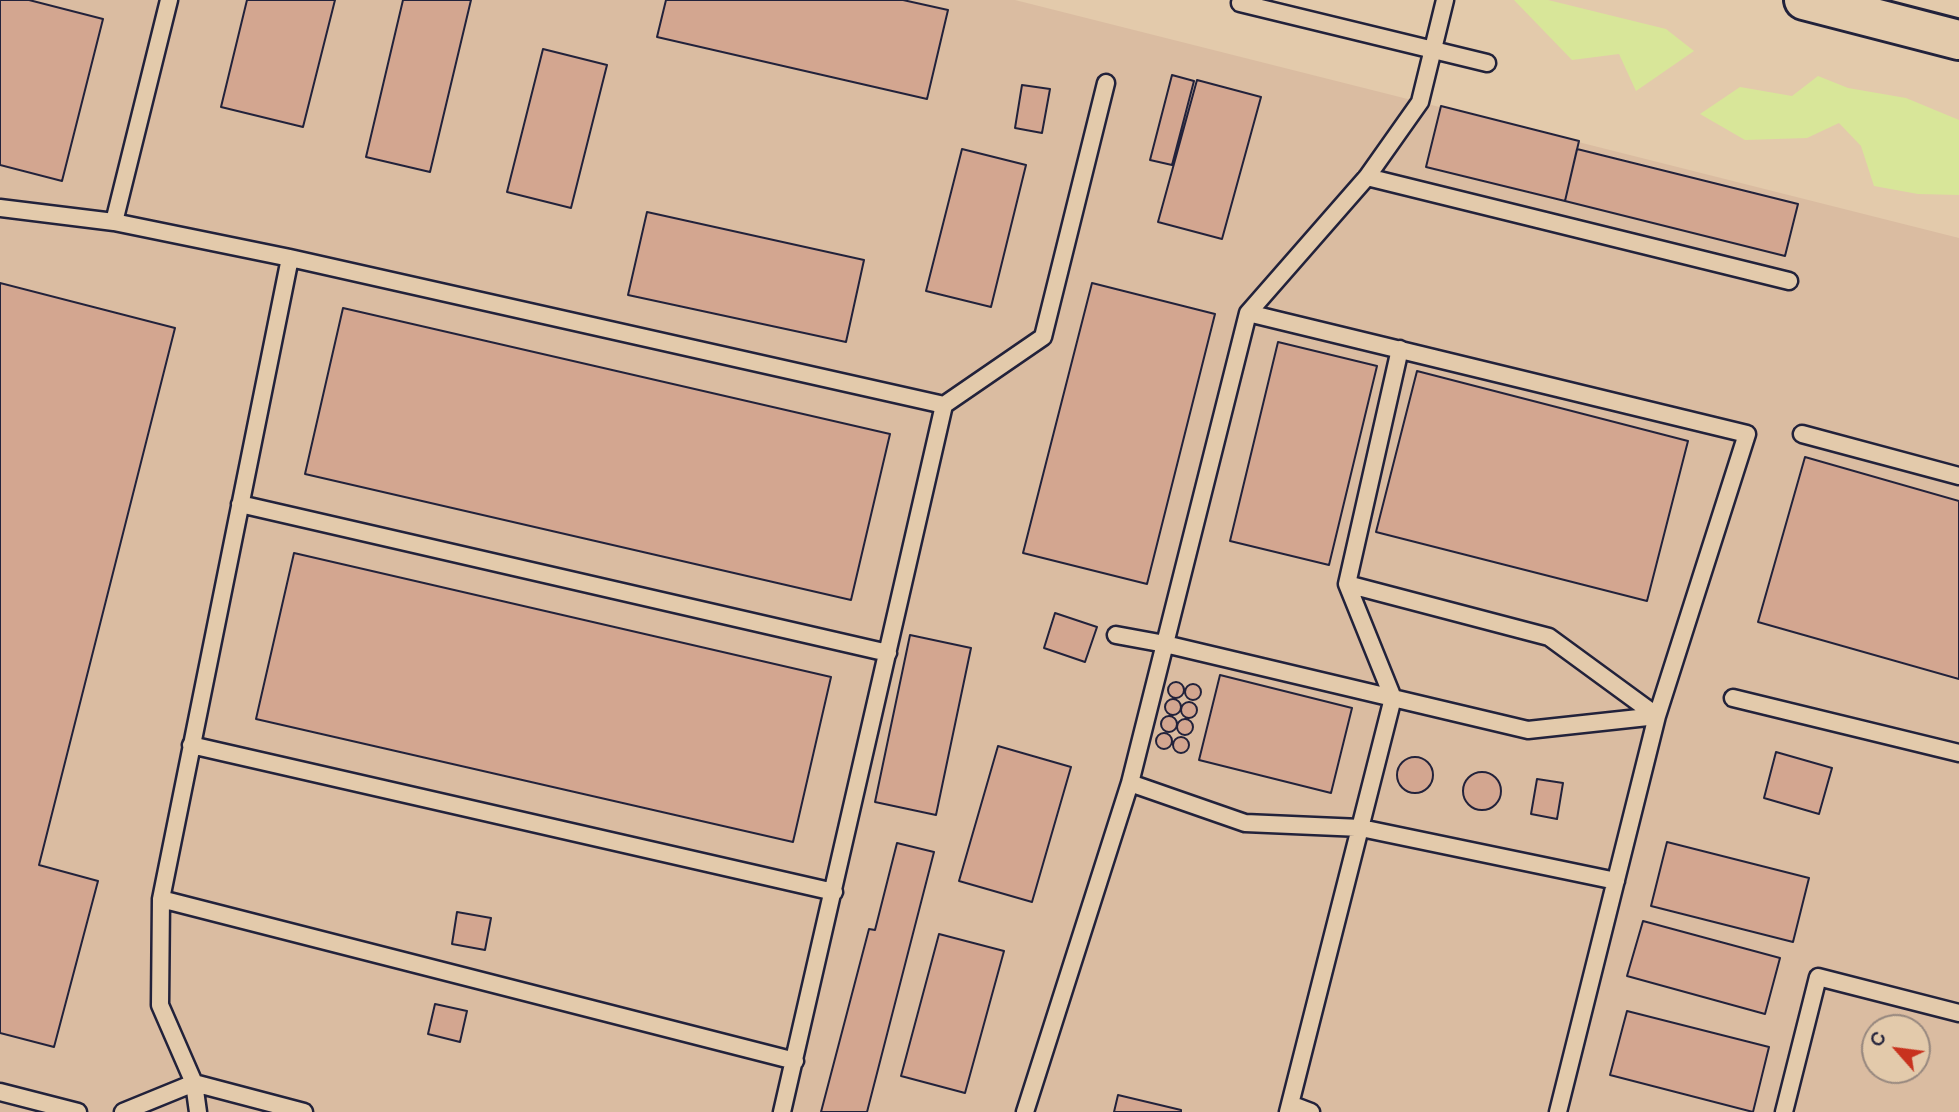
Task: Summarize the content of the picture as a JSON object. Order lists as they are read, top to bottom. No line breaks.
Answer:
{"north":"top left"}
